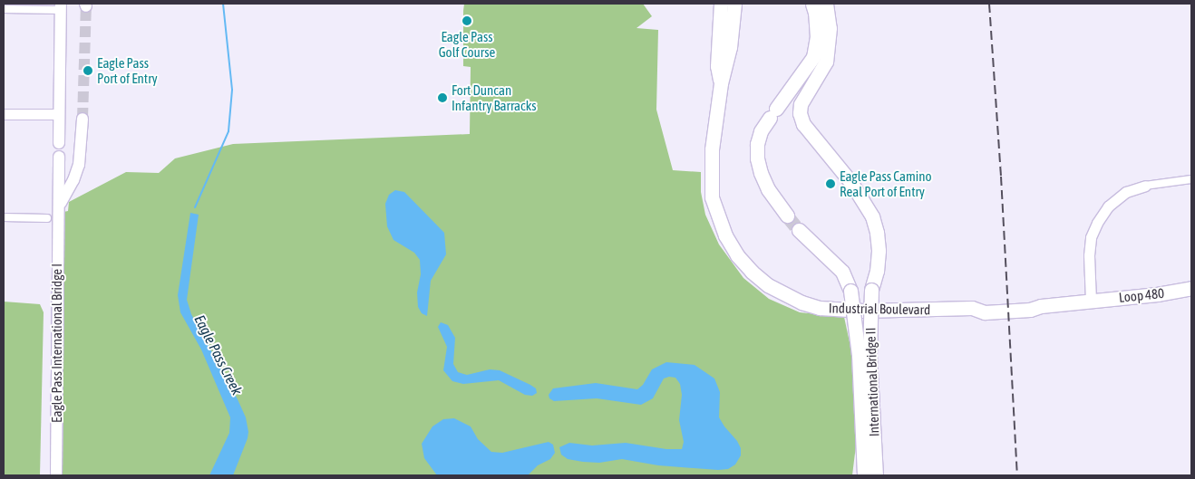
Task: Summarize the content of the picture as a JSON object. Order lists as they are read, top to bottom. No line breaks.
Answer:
{"streets":{"highway":["Loop 480","Industrial Boulevard","International Bridge II"],"main road":["Eagle Pass International Bridge I"]},"crossings":[["Loop 480","Industrial Boulevard"]],"water":["Eagle Pass Creek"],"places":["Eagle Pass Golf Course","Eagle Pass Port of Entry","Fort Duncan Infantry Barracks","Eagle Pass Camino Real Port of Entry"]}
